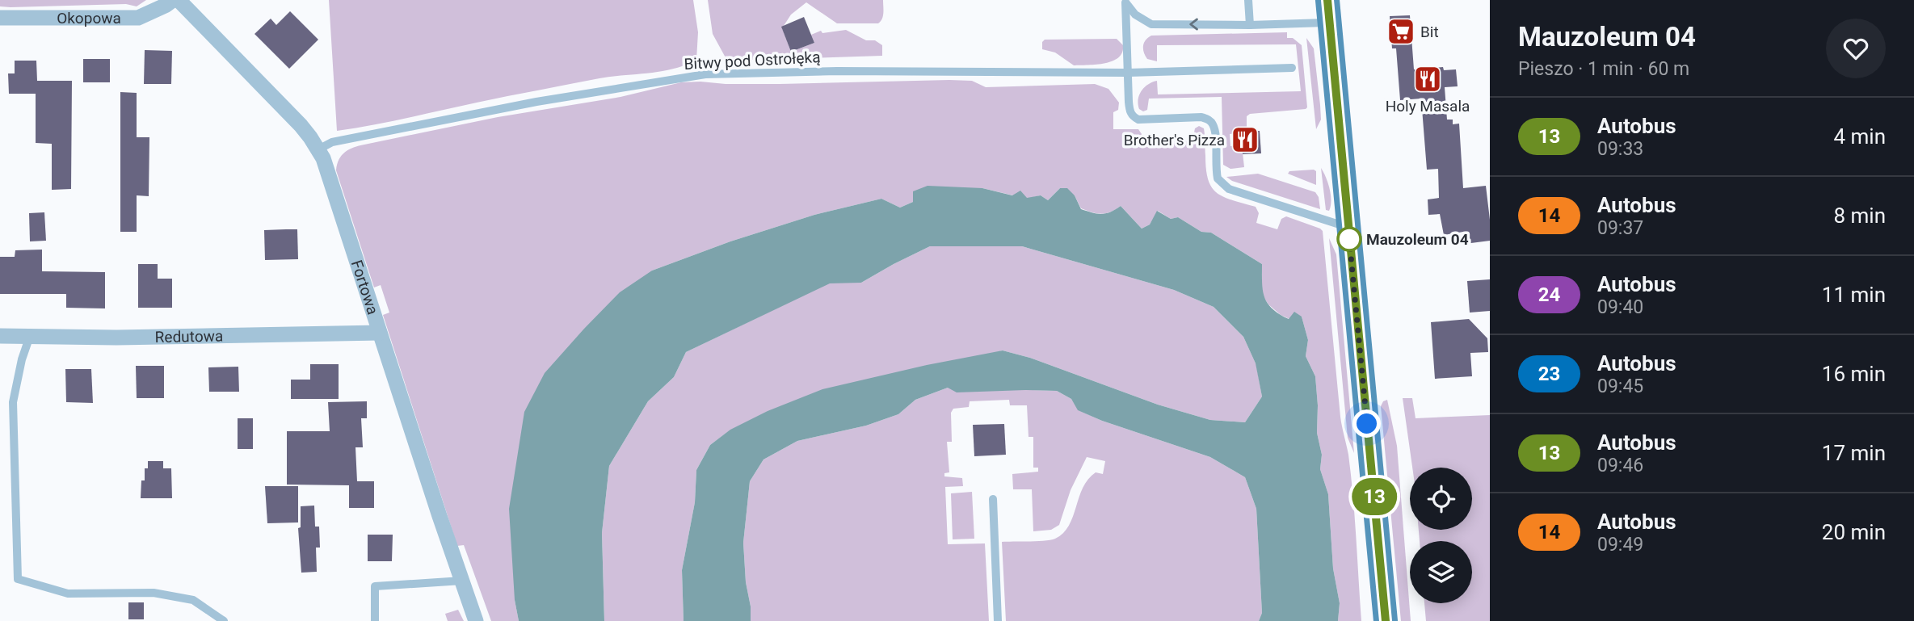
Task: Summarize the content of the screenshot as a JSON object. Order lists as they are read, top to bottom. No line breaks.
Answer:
{"streets":{"street":["Okopowa","Fortowa","Redutowa"],"lane":["Bitwy pod Ostrołęką"]},"crossings":[["Bitwy pod Ostrołęką","Fortowa"],["Fortowa","Redutowa"]],"places":{"supermarket":["Bit"],"restaurant":["Holy Masala","Brother's Pizza"],"other":["Mauzoleum 04"]},"lines":["bus line 13"],"page":{"on_map":"13","heading":["Mauzoleum 04","Pieszo · 1 min · 60 m"],"list":[{"mark":"13","name":"Autobus","note":"09:33","value":"4 min"},{"mark":"14","name":"Autobus","note":"09:37","value":"8 min"},{"mark":"24","name":"Autobus","note":"09:40","value":"11 min"},{"mark":"23","name":"Autobus","note":"09:45","value":"16 min"},{"mark":"13","name":"Autobus","note":"09:46","value":"17 min"},{"mark":"14","name":"Autobus","note":"09:49","value":"20 min"}]}}
